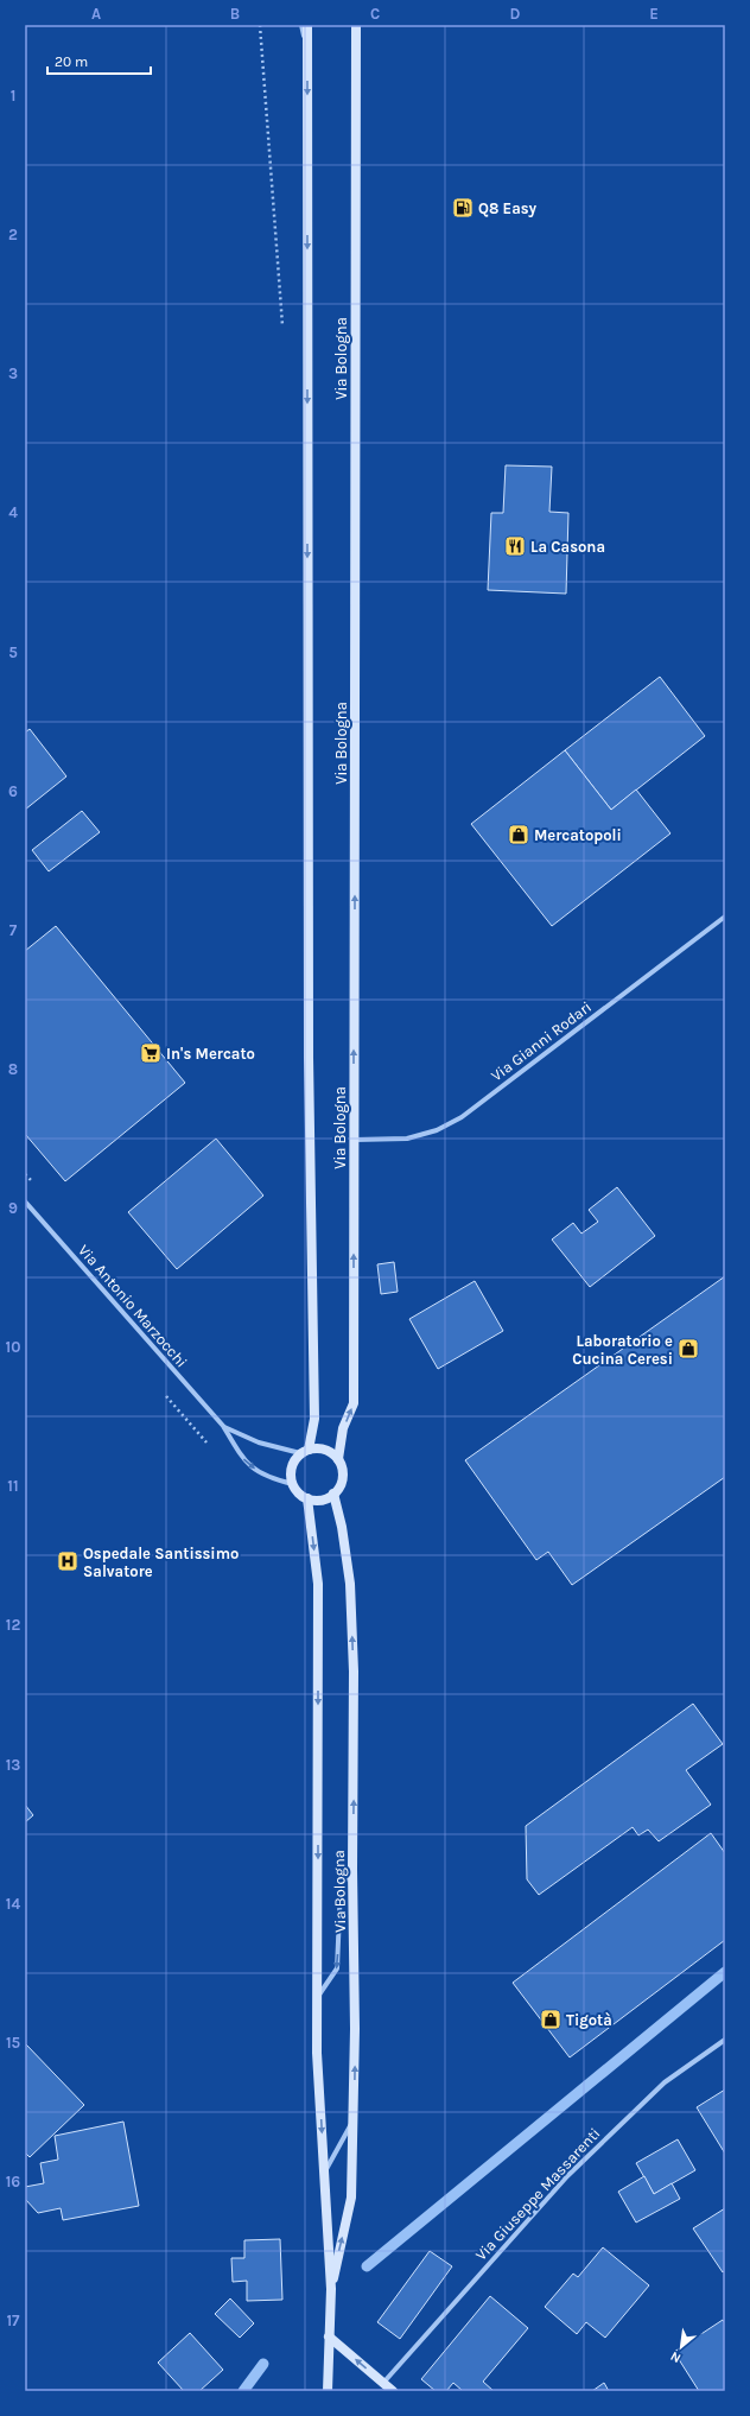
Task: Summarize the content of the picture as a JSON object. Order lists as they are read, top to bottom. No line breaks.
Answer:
{"streets":{"main road":["Via Bologna"],"street":["Via Gianni Rodari","Via Antonio Marzocchi","Via Giuseppe Massarenti"]},"crossings":[["Via Bologna","Via Gianni Rodari"],["Via Bologna","Via Antonio Marzocchi"]],"places":{"fuel station":["Q8 Easy"],"restaurant":["La Casona"],"shop":["Mercatopoli","Laboratorio e Cucina Ceresi","Tigotà"],"supermarket":["In's Mercato"],"hospital":["Ospedale Santissimo Salvatore"]},"scale_bar":"20 m","north":"bottom left","grid":{"columns":["A","B","C","D","E"],"rows":["1","2","3","4","5","6","7","8","9","10","11","12","13","14","15","16","17"]}}
